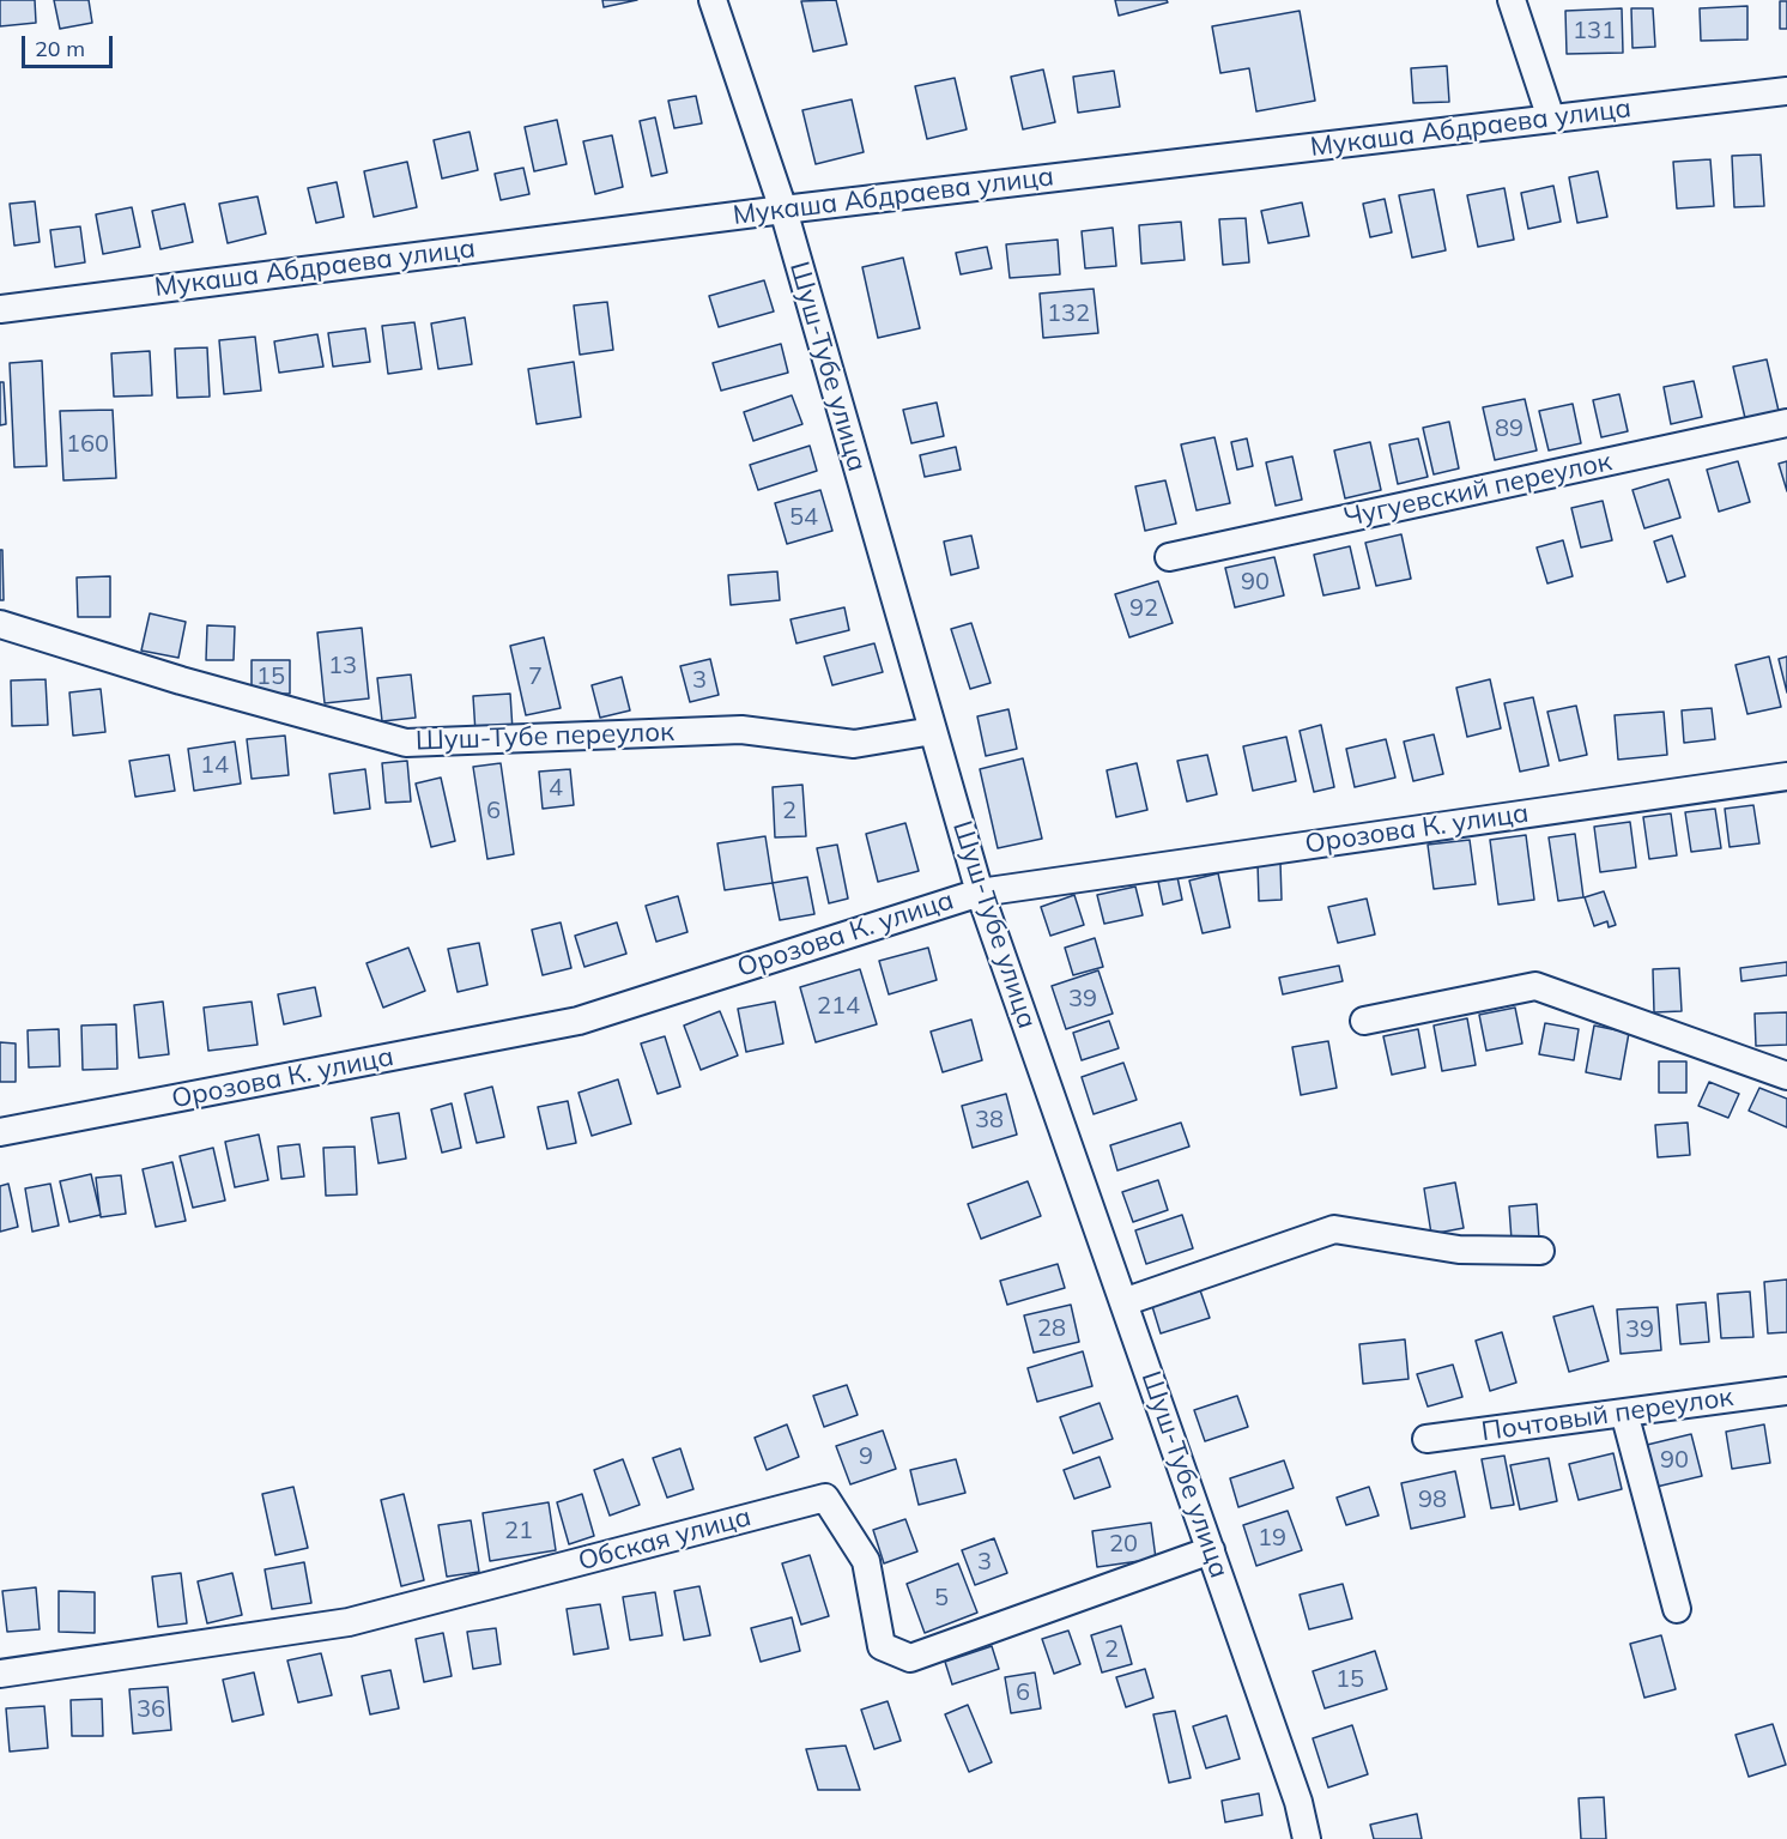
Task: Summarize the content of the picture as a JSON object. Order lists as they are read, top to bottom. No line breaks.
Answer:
{"streets":{"street":["Мукаша Абдраева улица","Шуш-Тубе улица","Чугуевский переулок","Шуш-Тубе переулок","Орозова К. улица","Почтовый переулок","Обская улица"]},"crossings":[["Мукаша Абдраева улица","Шуш-Тубе улица"],["Шуш-Тубе улица","Шуш-Тубе переулок"],["Шуш-Тубе улица","Орозова К. улица"],["Шуш-Тубе улица","Обская улица"]],"house_numbers":["131","132","89","160","54","90","92","13","15","7","3","14","4","6","2","39","214","38","28","39","9","90","98","21","19","20","3","5","2","15","6","36"],"scale_bar":"20 m"}
